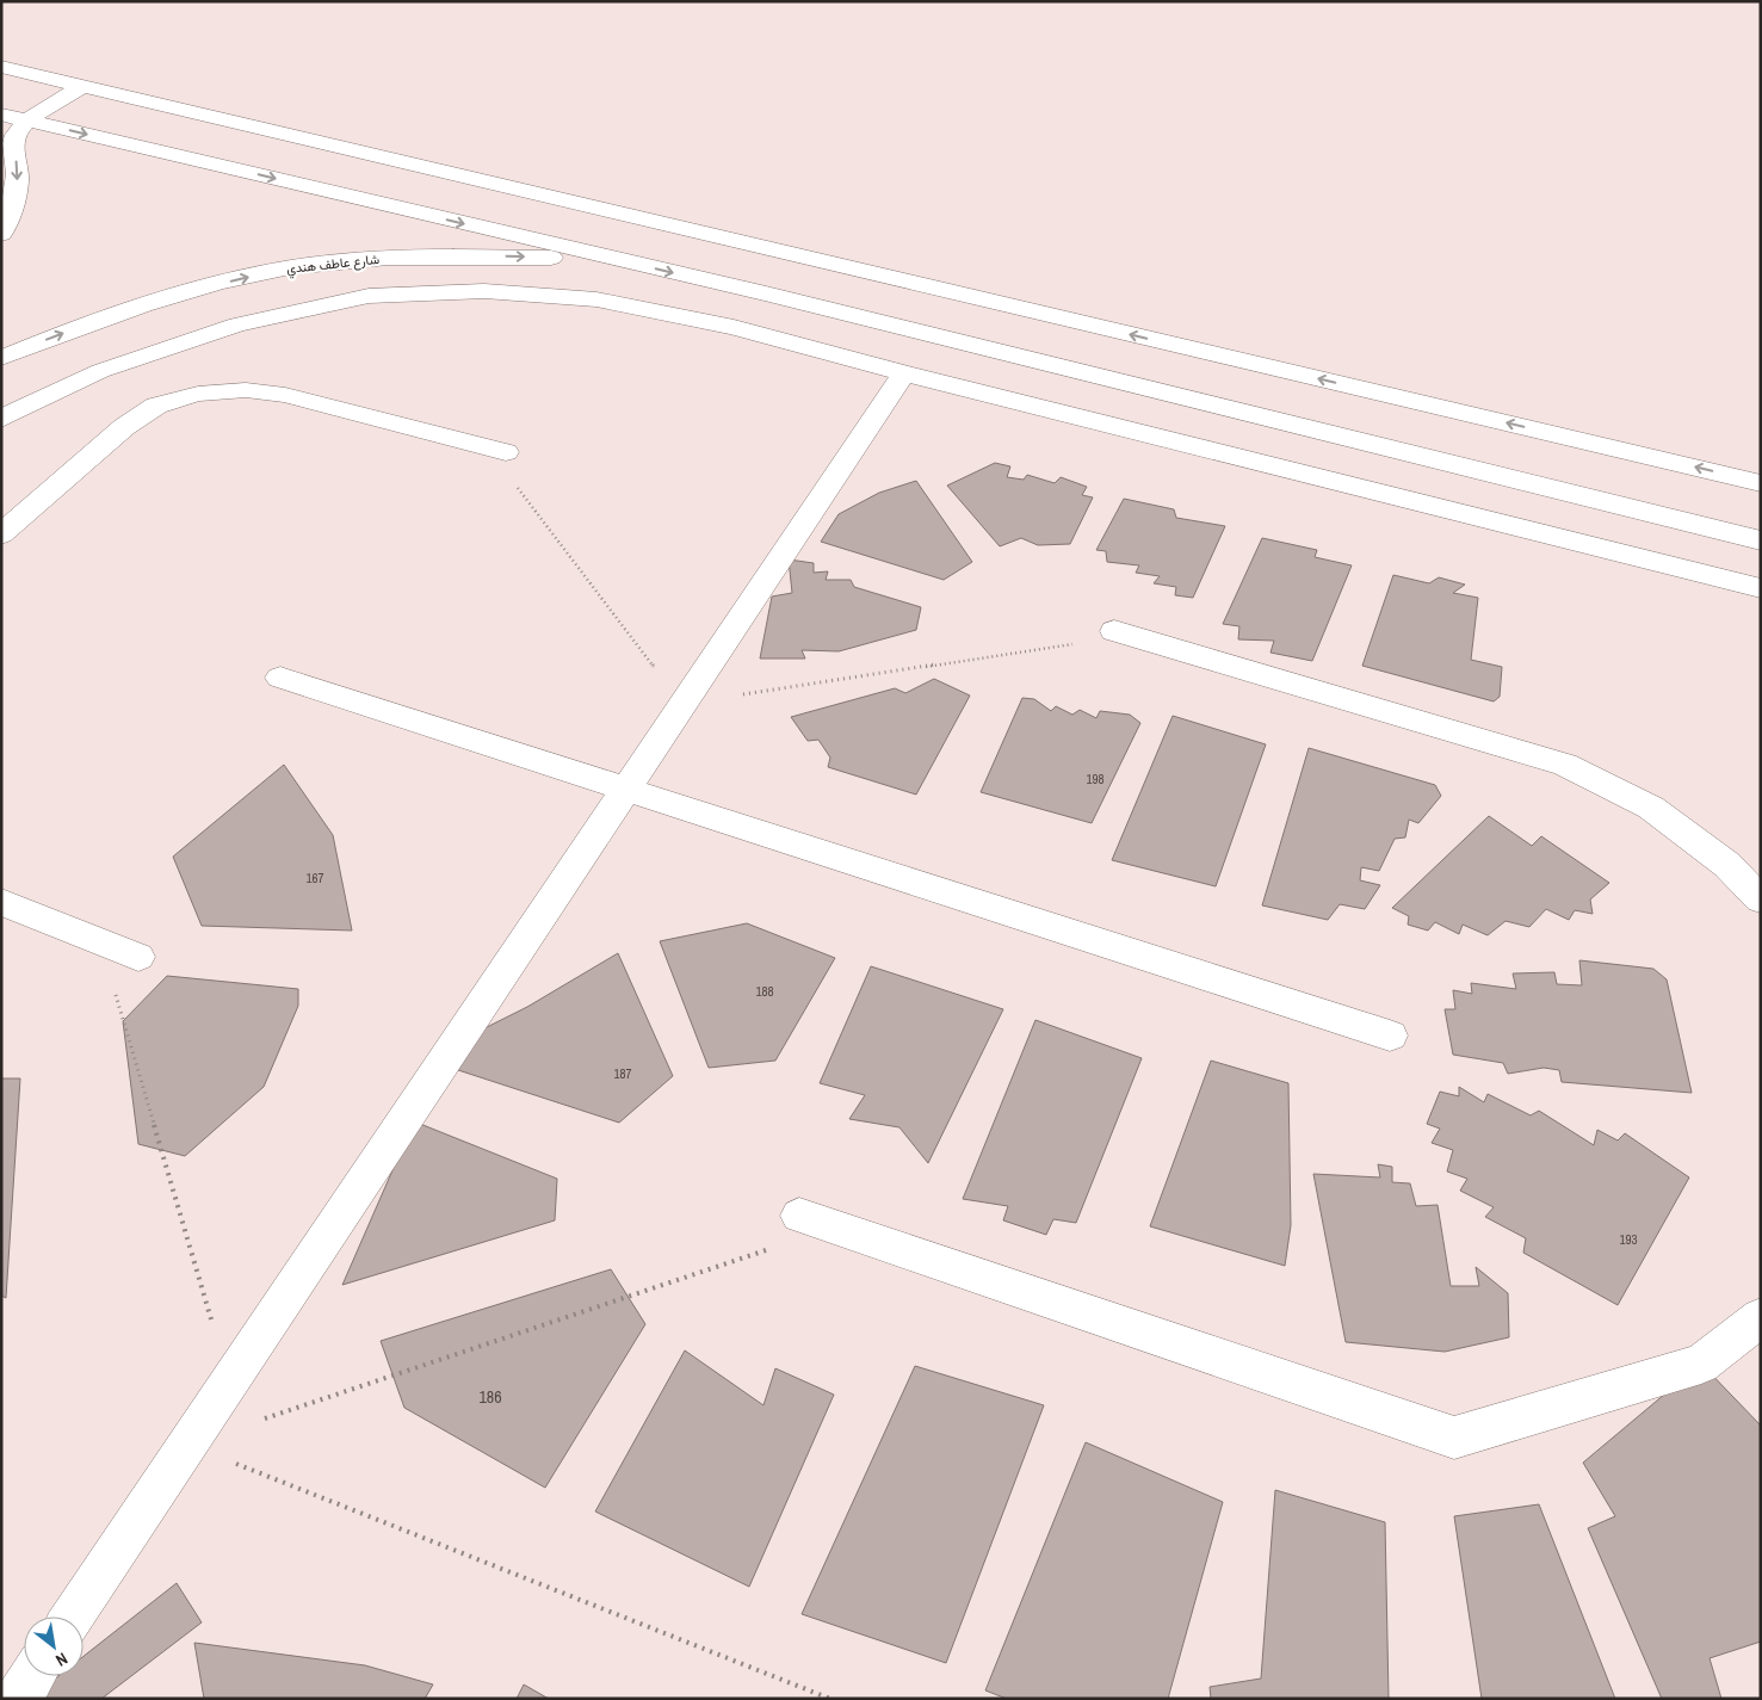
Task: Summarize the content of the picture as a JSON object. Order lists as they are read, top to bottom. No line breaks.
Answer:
{"streets":{"street":["شارع عاطف هندي"]},"house_numbers":["198","167","188","187","193","186"],"north":"bottom right"}
